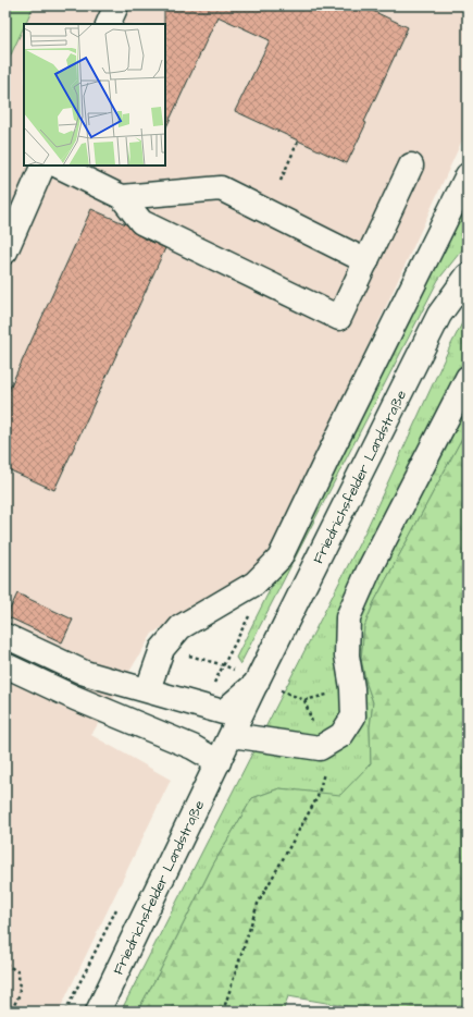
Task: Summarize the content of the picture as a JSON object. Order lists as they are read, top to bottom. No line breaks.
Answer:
{"streets":{"main road":["Friedrichsfelder Landstraße"]}}
